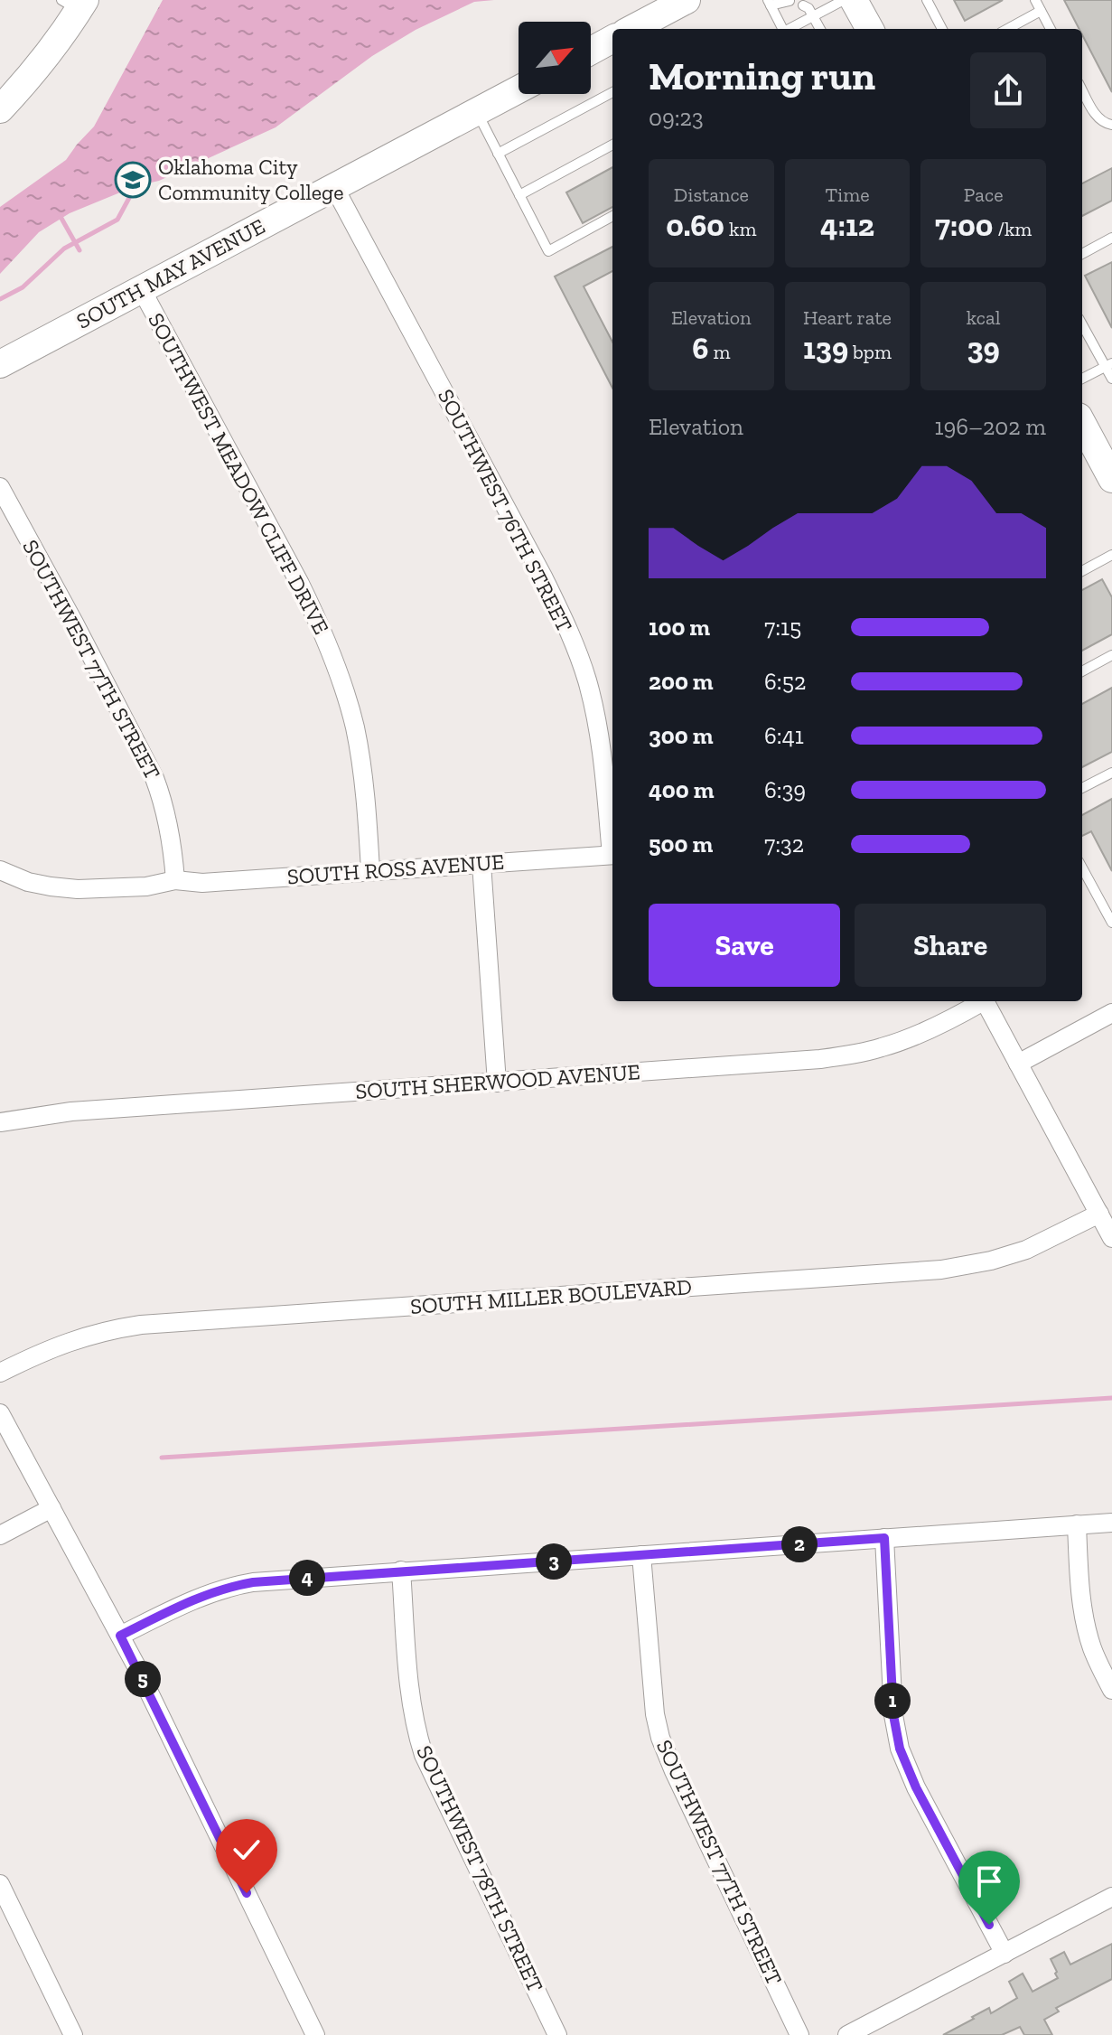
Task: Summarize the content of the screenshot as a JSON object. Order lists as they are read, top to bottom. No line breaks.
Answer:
{"streets":{"main road":["SOUTH MAY AVENUE"],"street":["SOUTHWEST MEADOW CLIFF DRIVE","SOUTHWEST 76TH STREET","SOUTHWEST 77TH STREET","SOUTH ROSS AVENUE","SOUTH SHERWOOD AVENUE","SOUTH MILLER BOULEVARD","SOUTHWEST 78TH STREET"]},"crossings":[["SOUTH MAY AVENUE","SOUTHWEST MEADOW CLIFF DRIVE"],["SOUTH MAY AVENUE","SOUTHWEST 76TH STREET"],["SOUTHWEST MEADOW CLIFF DRIVE","SOUTH ROSS AVENUE"],["SOUTHWEST 77TH STREET","SOUTH ROSS AVENUE"]],"places":{"school or university":["Oklahoma City Community College"]},"north":"top right","page":{"heading":["Morning run","09:23"],"stats":[["Distance","0.60 km"],["Time","4:12"],["Pace","7:00 /km"],["Elevation","6 m"],["Heart rate","139 bpm"],["kcal","39"]],"chart":["Elevation","196–202 m"],"list":[{"name":"100 m","note":"7:15"},{"name":"200 m","note":"6:52"},{"name":"300 m","note":"6:41"},{"name":"400 m","note":"6:39"},{"name":"500 m","note":"7:32"}],"buttons":["Save","Share"],"pins":["2","3","4","5","1"]}}
